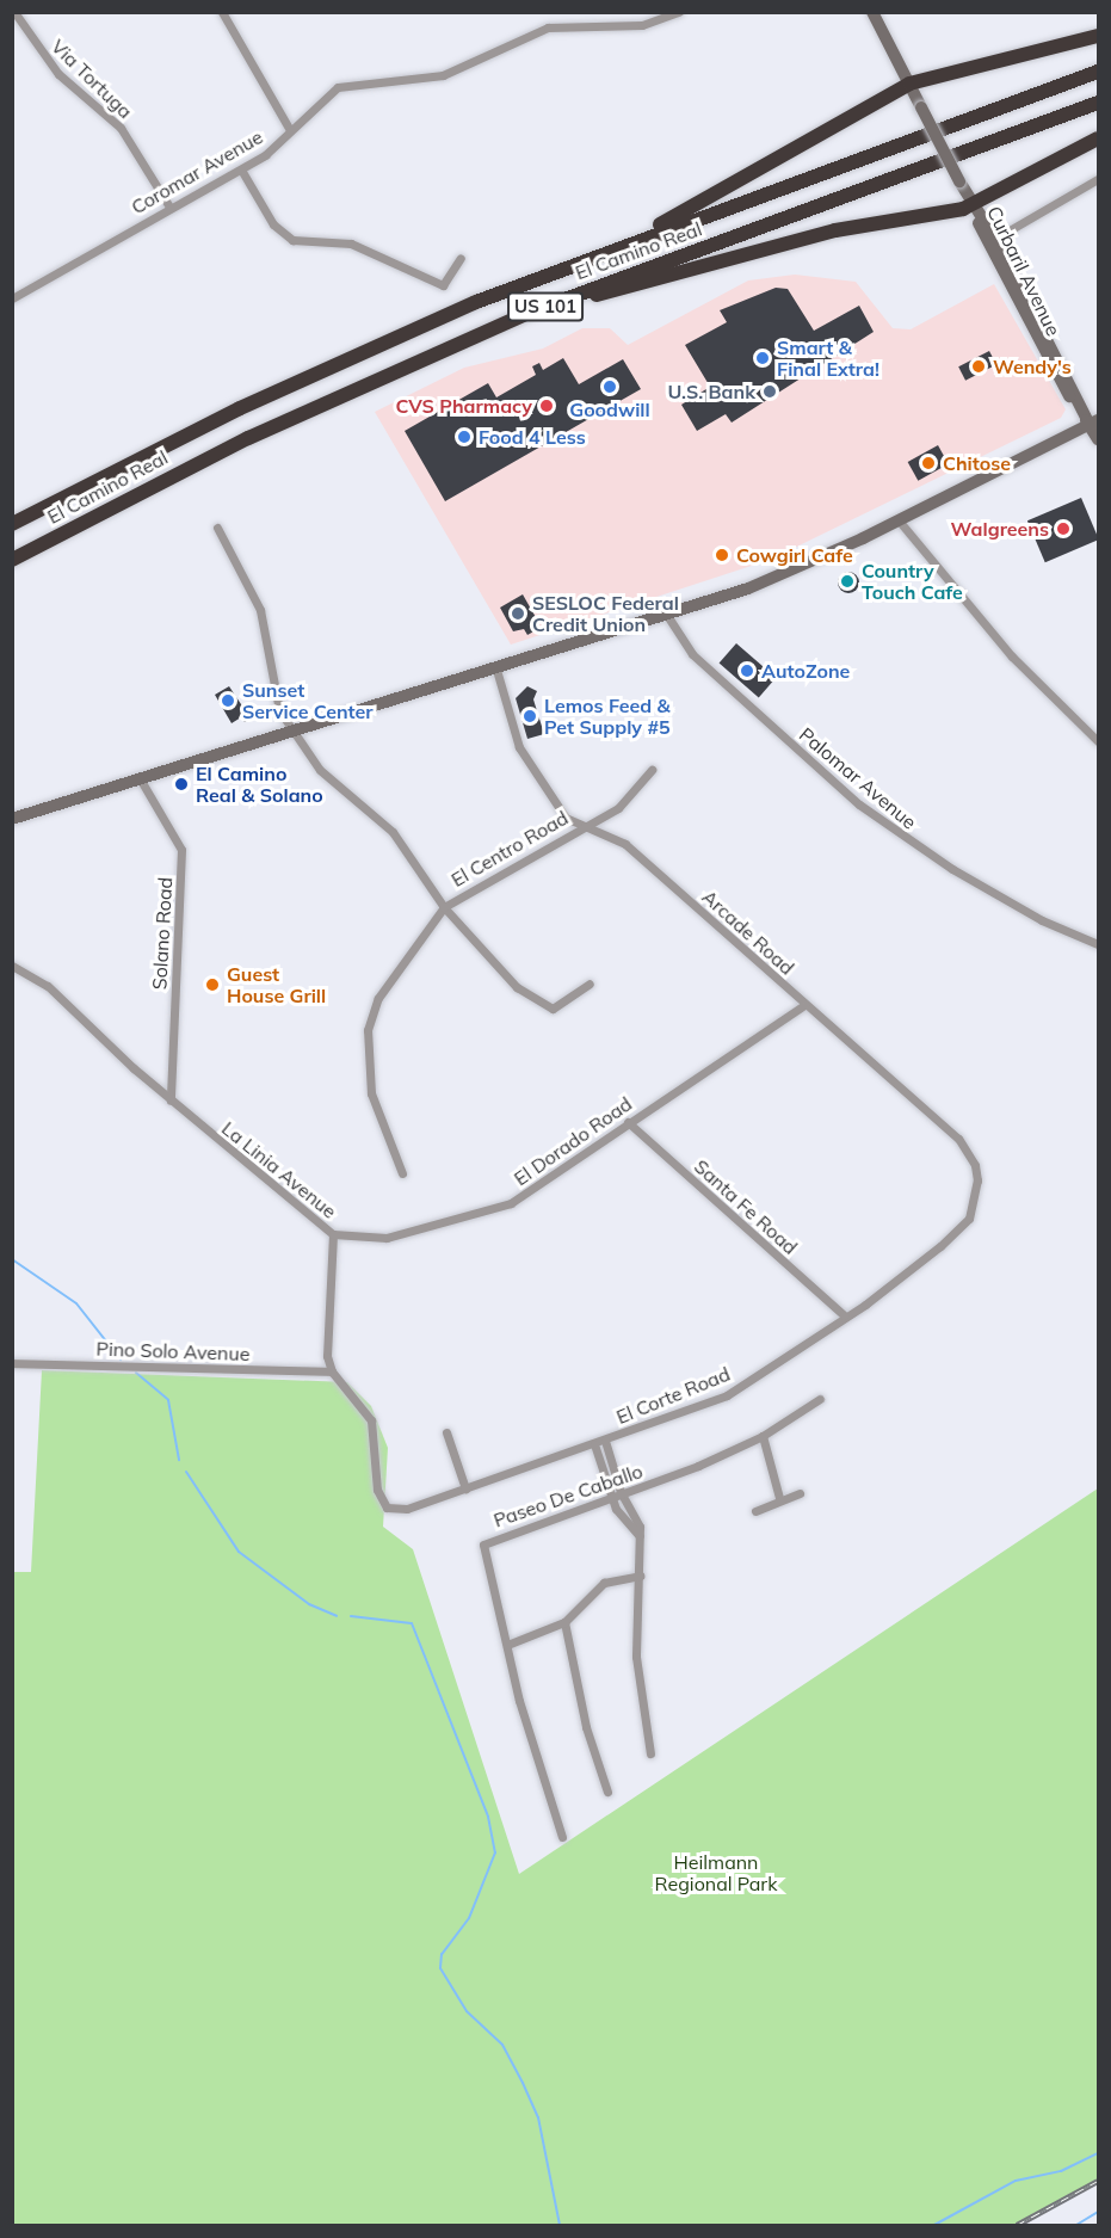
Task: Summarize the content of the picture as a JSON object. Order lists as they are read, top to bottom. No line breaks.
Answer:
{"streets":{"highway":["El Camino Real","US 101"],"main road":["Curbaril Avenue"],"street":["Via Tortuga","Coromar Avenue","Palomar Avenue","El Centro Road","Arcade Road","Solano Road","El Dorado Road","La Linia Avenue","Santa Fe Road","Pino Solo Avenue","El Corte Road","Paseo De Caballo"]},"crossings":[["Via Tortuga","Coromar Avenue"],["El Centro Road","Arcade Road"],["Arcade Road","El Dorado Road"],["Arcade Road","El Corte Road"],["Solano Road","La Linia Avenue"],["El Dorado Road","La Linia Avenue"],["El Dorado Road","Santa Fe Road"],["La Linia Avenue","Pino Solo Avenue"],["La Linia Avenue","El Corte Road"],["Santa Fe Road","El Corte Road"]],"parks":["Heilmann Regional Park"],"places":["Smart & Final Extra!","Wendy's","Goodwill","U.S. Bank","CVS Pharmacy","Food 4 Less","Chitose","Walgreens","Cowgirl Cafe","Country Touch Cafe","SESLOC Federal Credit Union","AutoZone","Sunset Service Center","Lemos Feed & Pet Supply #5","El Camino Real & Solano","Guest House Grill"]}
